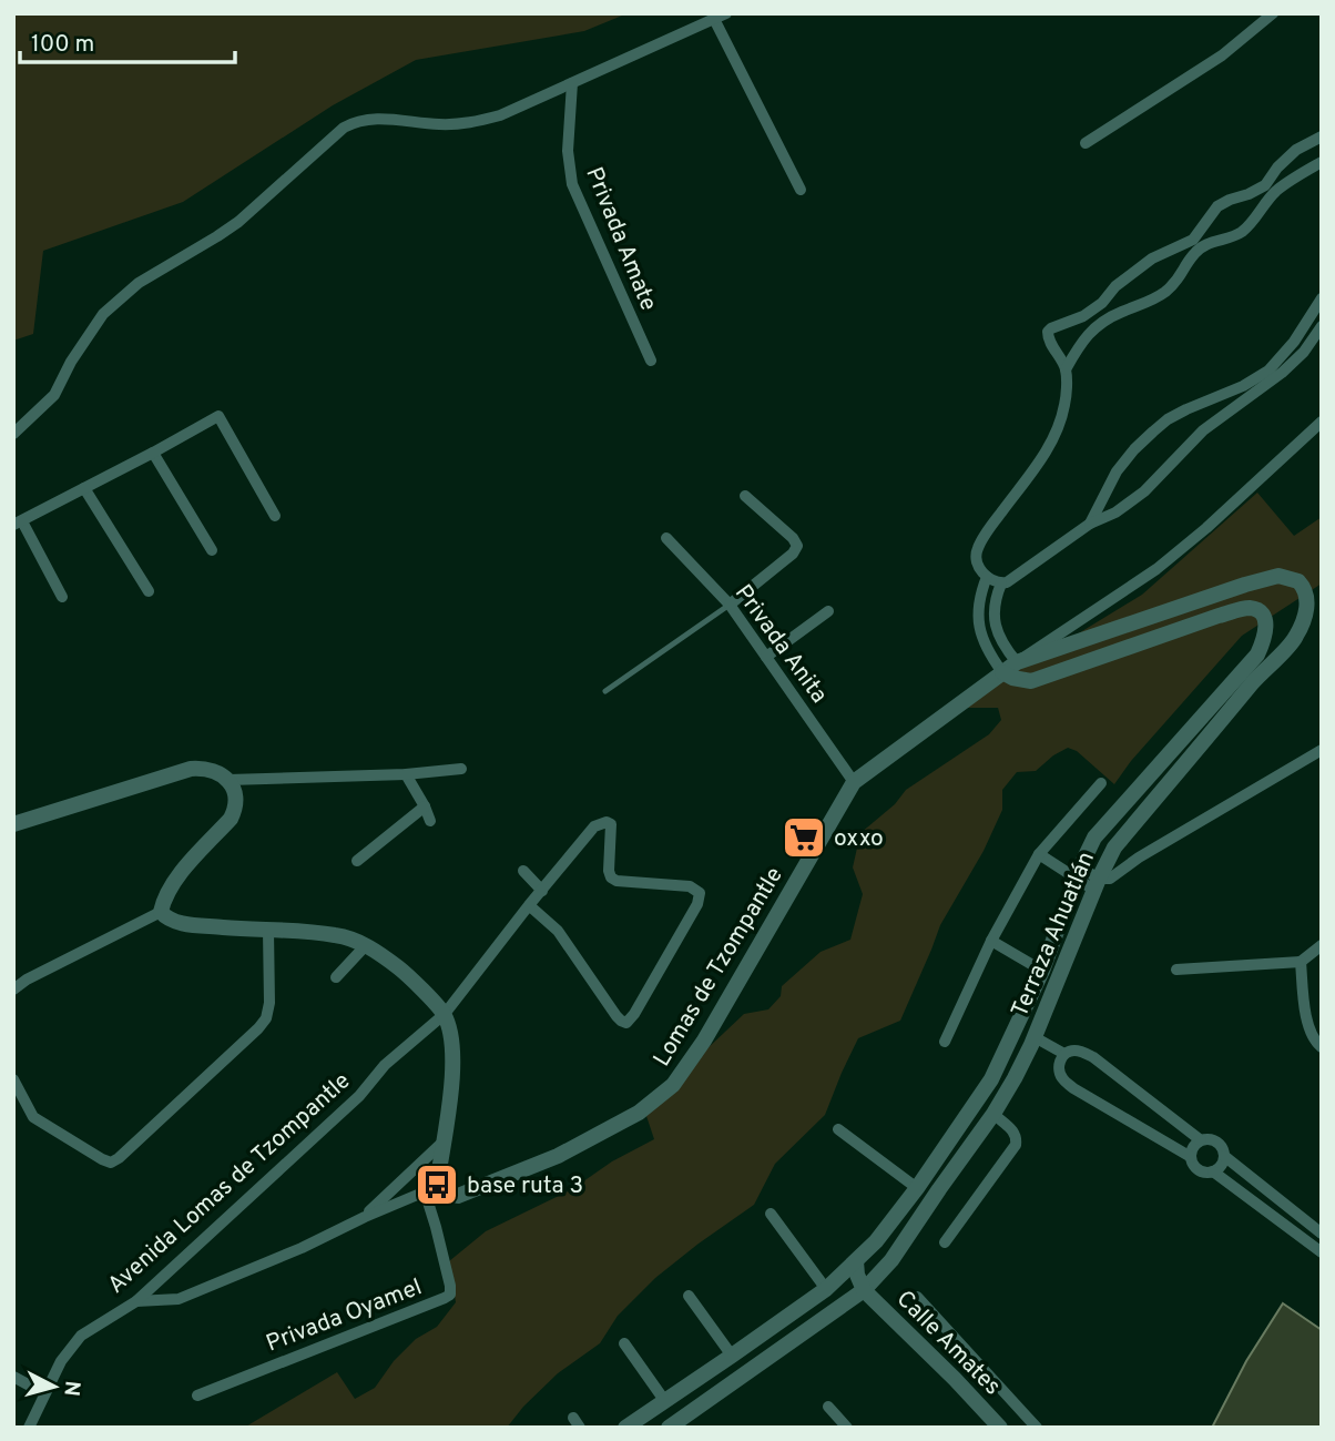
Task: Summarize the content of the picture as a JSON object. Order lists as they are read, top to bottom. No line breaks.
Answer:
{"streets":{"street":["Privada Amate","Privada Anita","Terraza Ahuatlán","Lomas de Tzompantle","Avenida Lomas de Tzompantle","Privada Oyamel","Calle Amates"]},"crossings":[["Privada Anita","Lomas de Tzompantle"],["Terraza Ahuatlán","Lomas de Tzompantle"],["Terraza Ahuatlán","Calle Amates"],["Lomas de Tzompantle","Privada Oyamel"]],"places":{"supermarket":["oxxo"],"bus stop":["base ruta 3"]},"scale_bar":"100 m","north":"right"}
